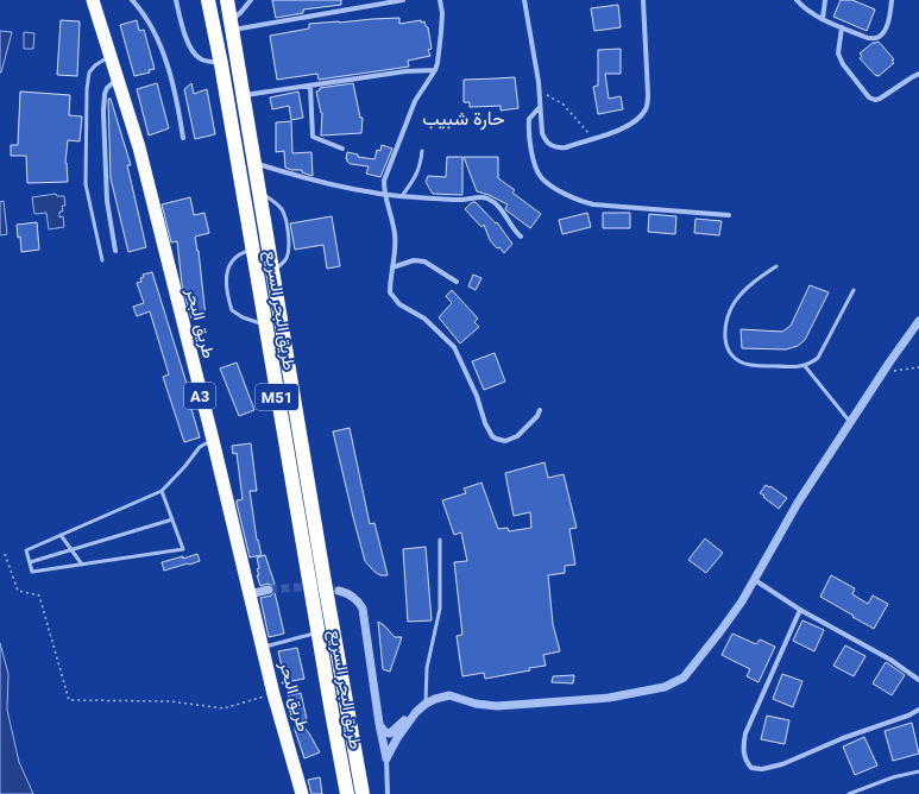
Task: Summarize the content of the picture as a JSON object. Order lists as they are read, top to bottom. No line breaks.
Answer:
{"streets":{"highway":["طريق البحر السريع","طريق البحر","A3","M51"]},"districts":["حارة شبيب"]}
